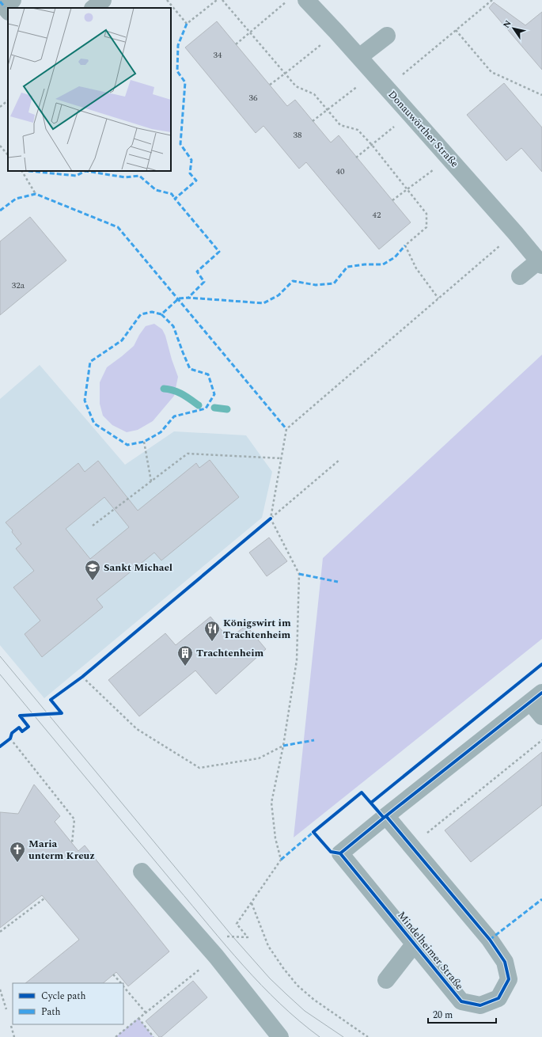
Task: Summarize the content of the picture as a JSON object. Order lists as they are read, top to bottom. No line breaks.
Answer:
{"streets":{"street":["Donauwörther Straße","Mindelheimer Straße"]},"places":{"school or university":["Sankt Michael"],"restaurant":["Königswirt im Trachtenheim"],"building":["Trachtenheim"],"church":["Maria unterm Kreuz"]},"house_numbers":["34","36","38","40","42","32a"],"legend":["Cycle path","Path"],"scale_bar":"20 m","north":"top left"}
